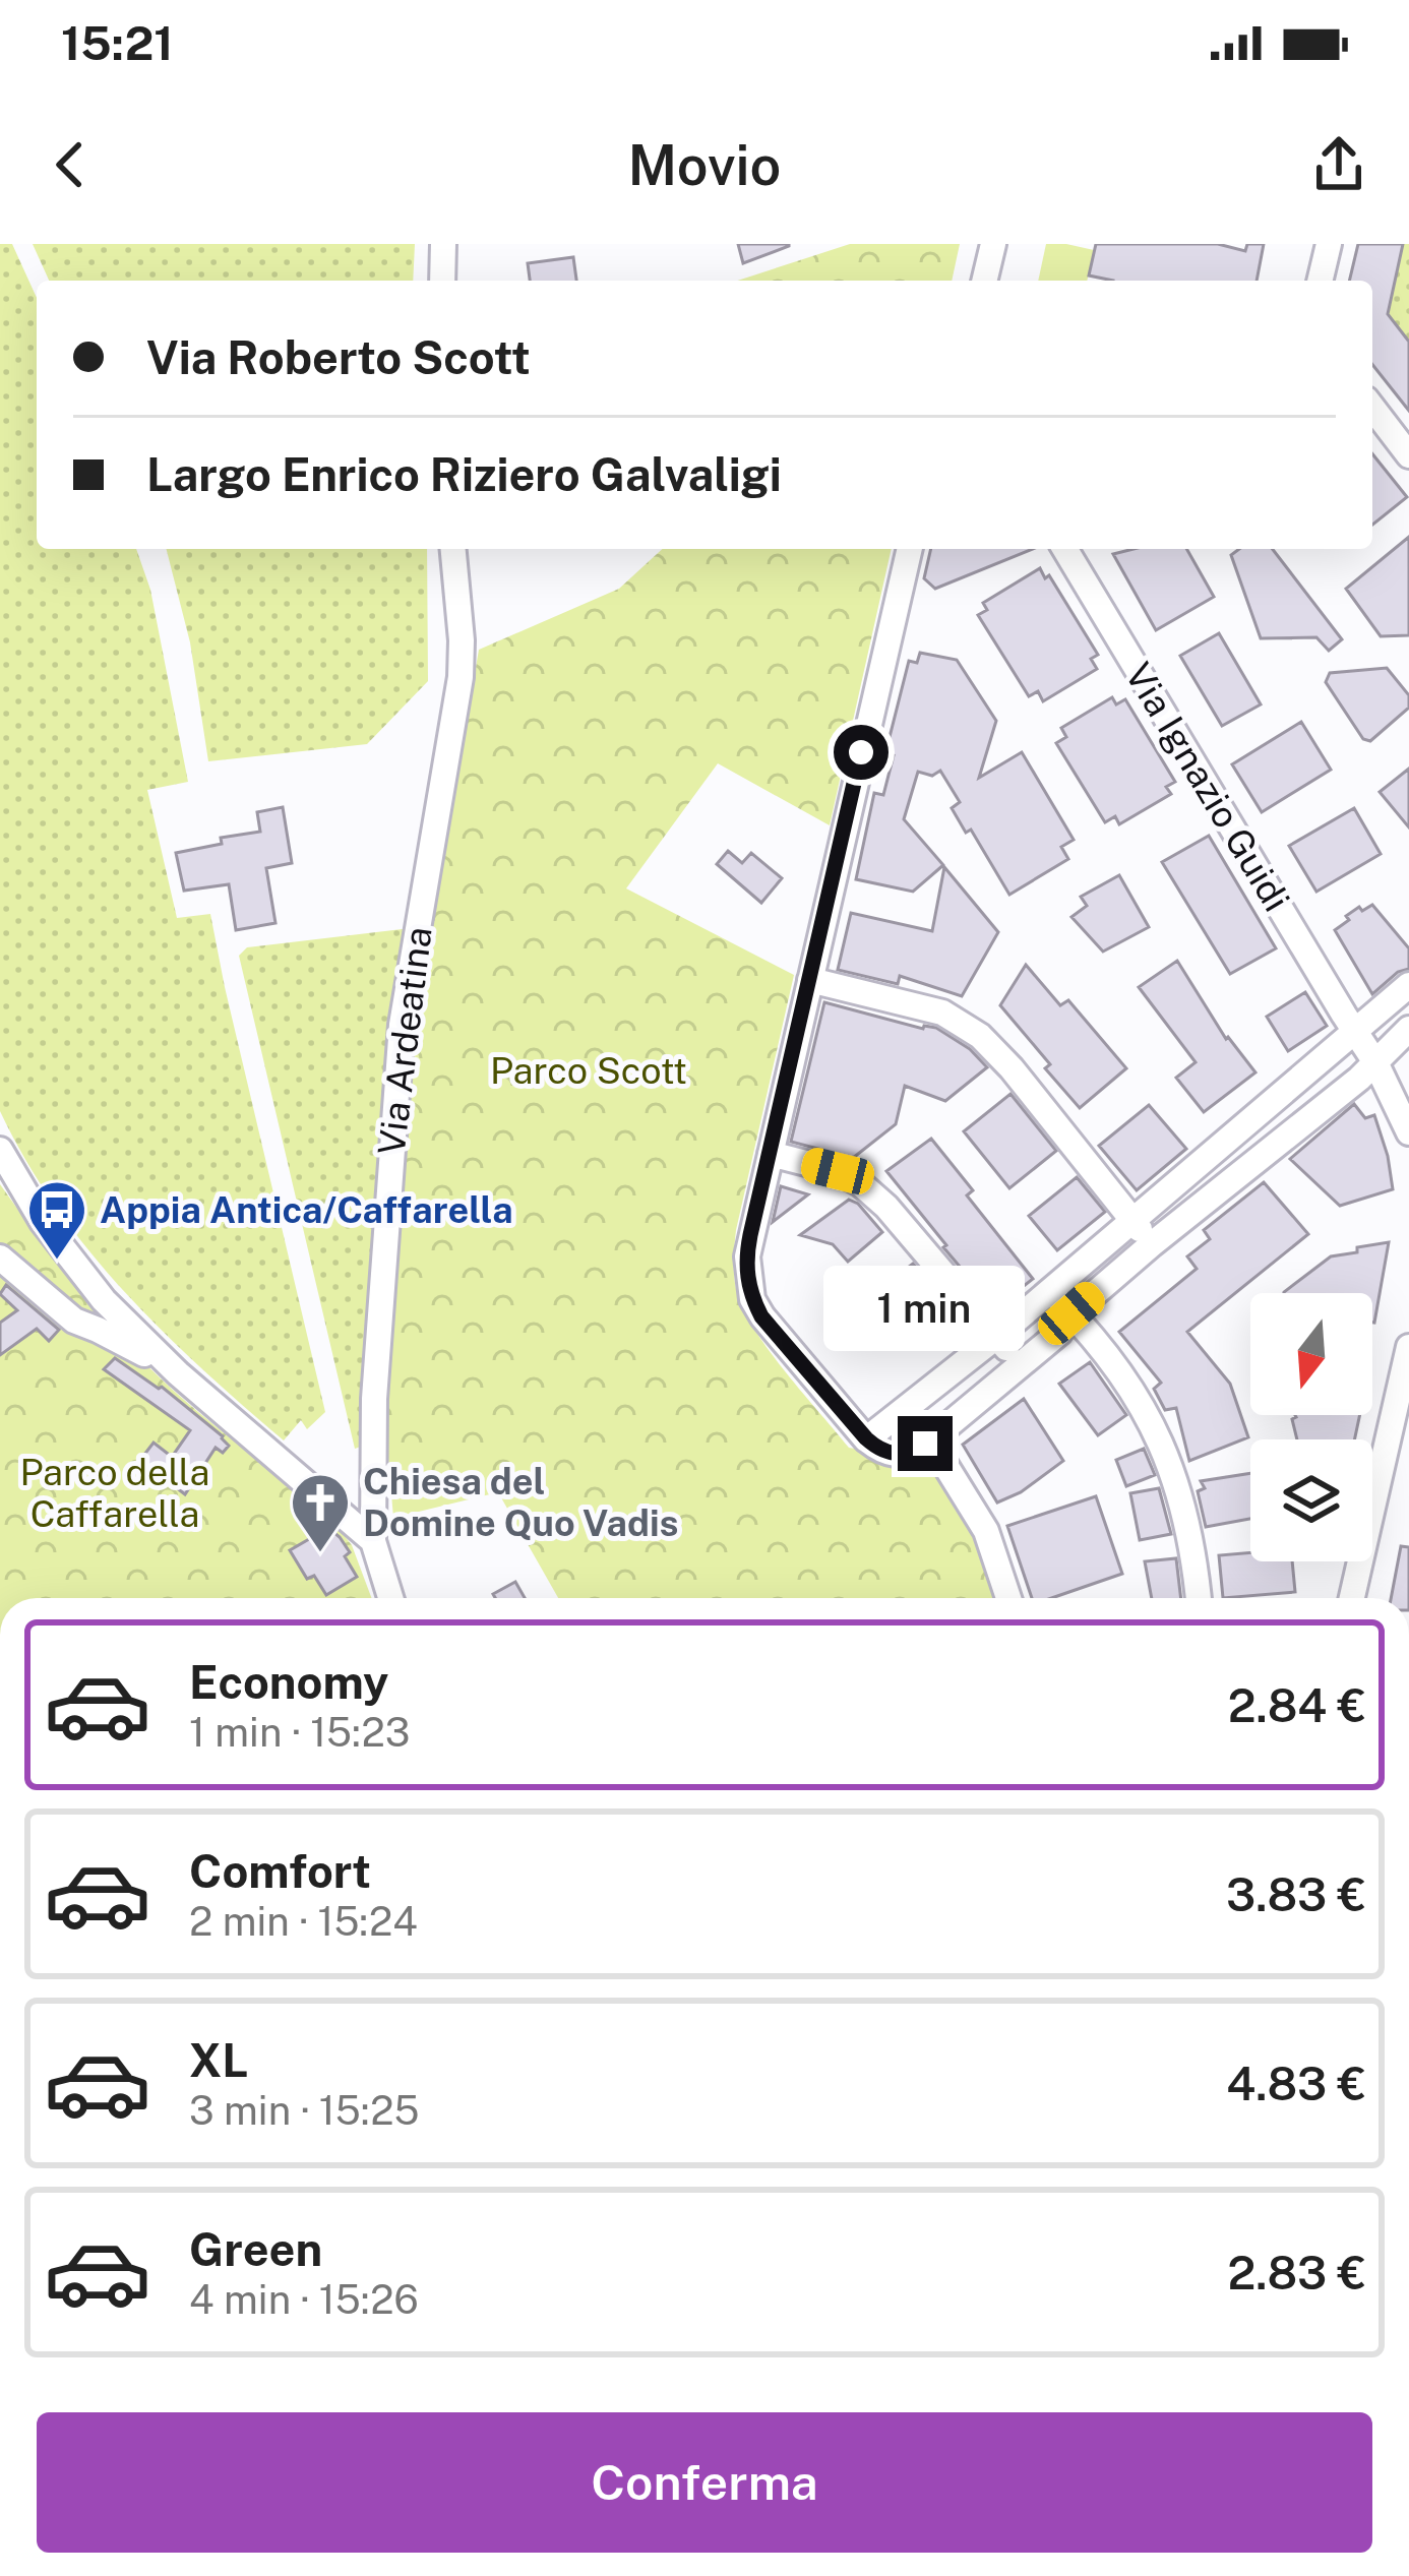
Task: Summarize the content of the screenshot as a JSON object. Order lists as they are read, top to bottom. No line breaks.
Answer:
{"streets":{"street":["Via Ignazio Guidi","Via Ardeatina"]},"parks":["Parco Scott","Parco della Caffarella"],"places":{"bus stop":["Appia Antica/Caffarella"],"church":["Chiesa del Domine Quo Vadis"]},"north":"bottom","page":{"status":"15:21","header":"Movio","banner":["Via Roberto Scott","Largo Enrico Riziero Galvaligi"],"bubble":"1 min","list":[{"name":"Economy","note":"1 min · 15:23","value":"2.84 €"},{"name":"Comfort","note":"2 min · 15:24","value":"3.83 €"},{"name":"XL","note":"3 min · 15:25","value":"4.83 €"},{"name":"Green","note":"4 min · 15:26","value":"2.83 €"}],"buttons":"Conferma"}}
